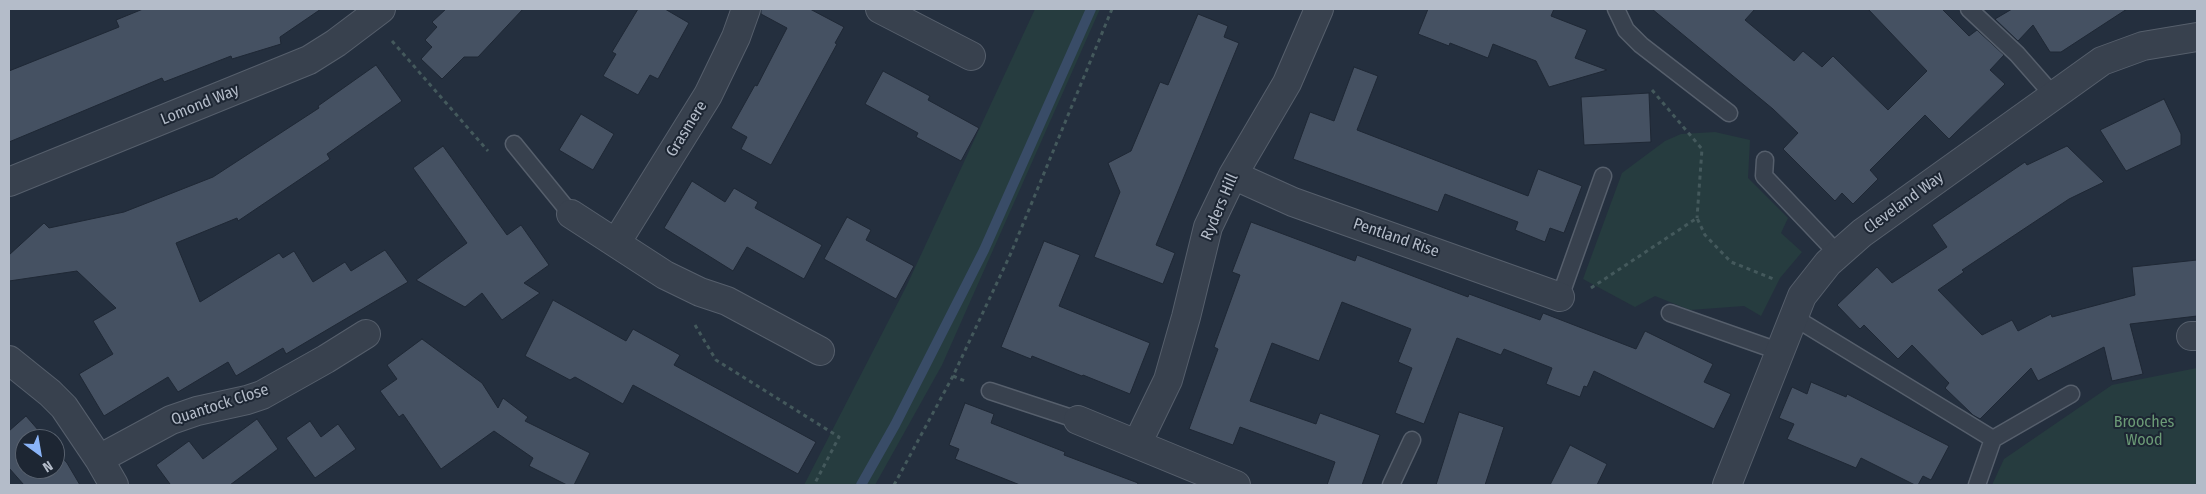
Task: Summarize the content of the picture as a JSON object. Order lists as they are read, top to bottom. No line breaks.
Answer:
{"streets":{"street":["Lomond Way","Grasmere","Cleveland Way","Ryders Hill","Pentland Rise","Quantock Close"]},"crossings":[["Ryders Hill","Pentland Rise"]],"parks":["Brooches Wood"],"north":"bottom right"}
